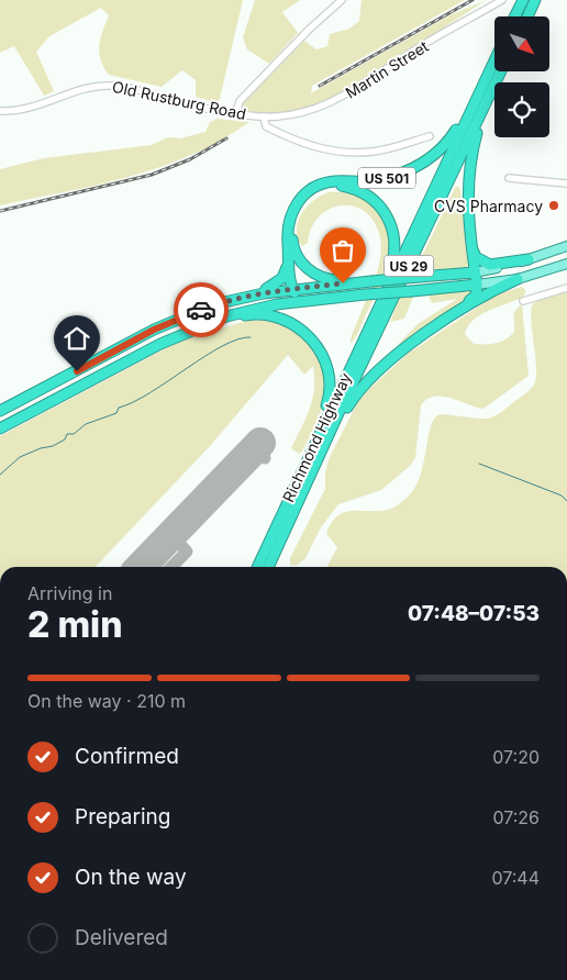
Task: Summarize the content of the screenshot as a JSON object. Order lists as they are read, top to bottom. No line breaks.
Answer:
{"streets":{"highway":["US 501","US 29","Richmond Highway"],"street":["Martin Street","Old Rustburg Road"]},"crossings":[["Martin Street","Old Rustburg Road"],["US 501","US 29"],["US 29","Richmond Highway"]],"places":["CVS Pharmacy"],"north":"bottom right","page":{"heading":["2 min","Arriving in","07:48–07:53"],"bar":"On the way · 210 m","list":[["Confirmed","07:20"],["Preparing","07:26"],["On the way","07:44"],"Delivered"]}}
